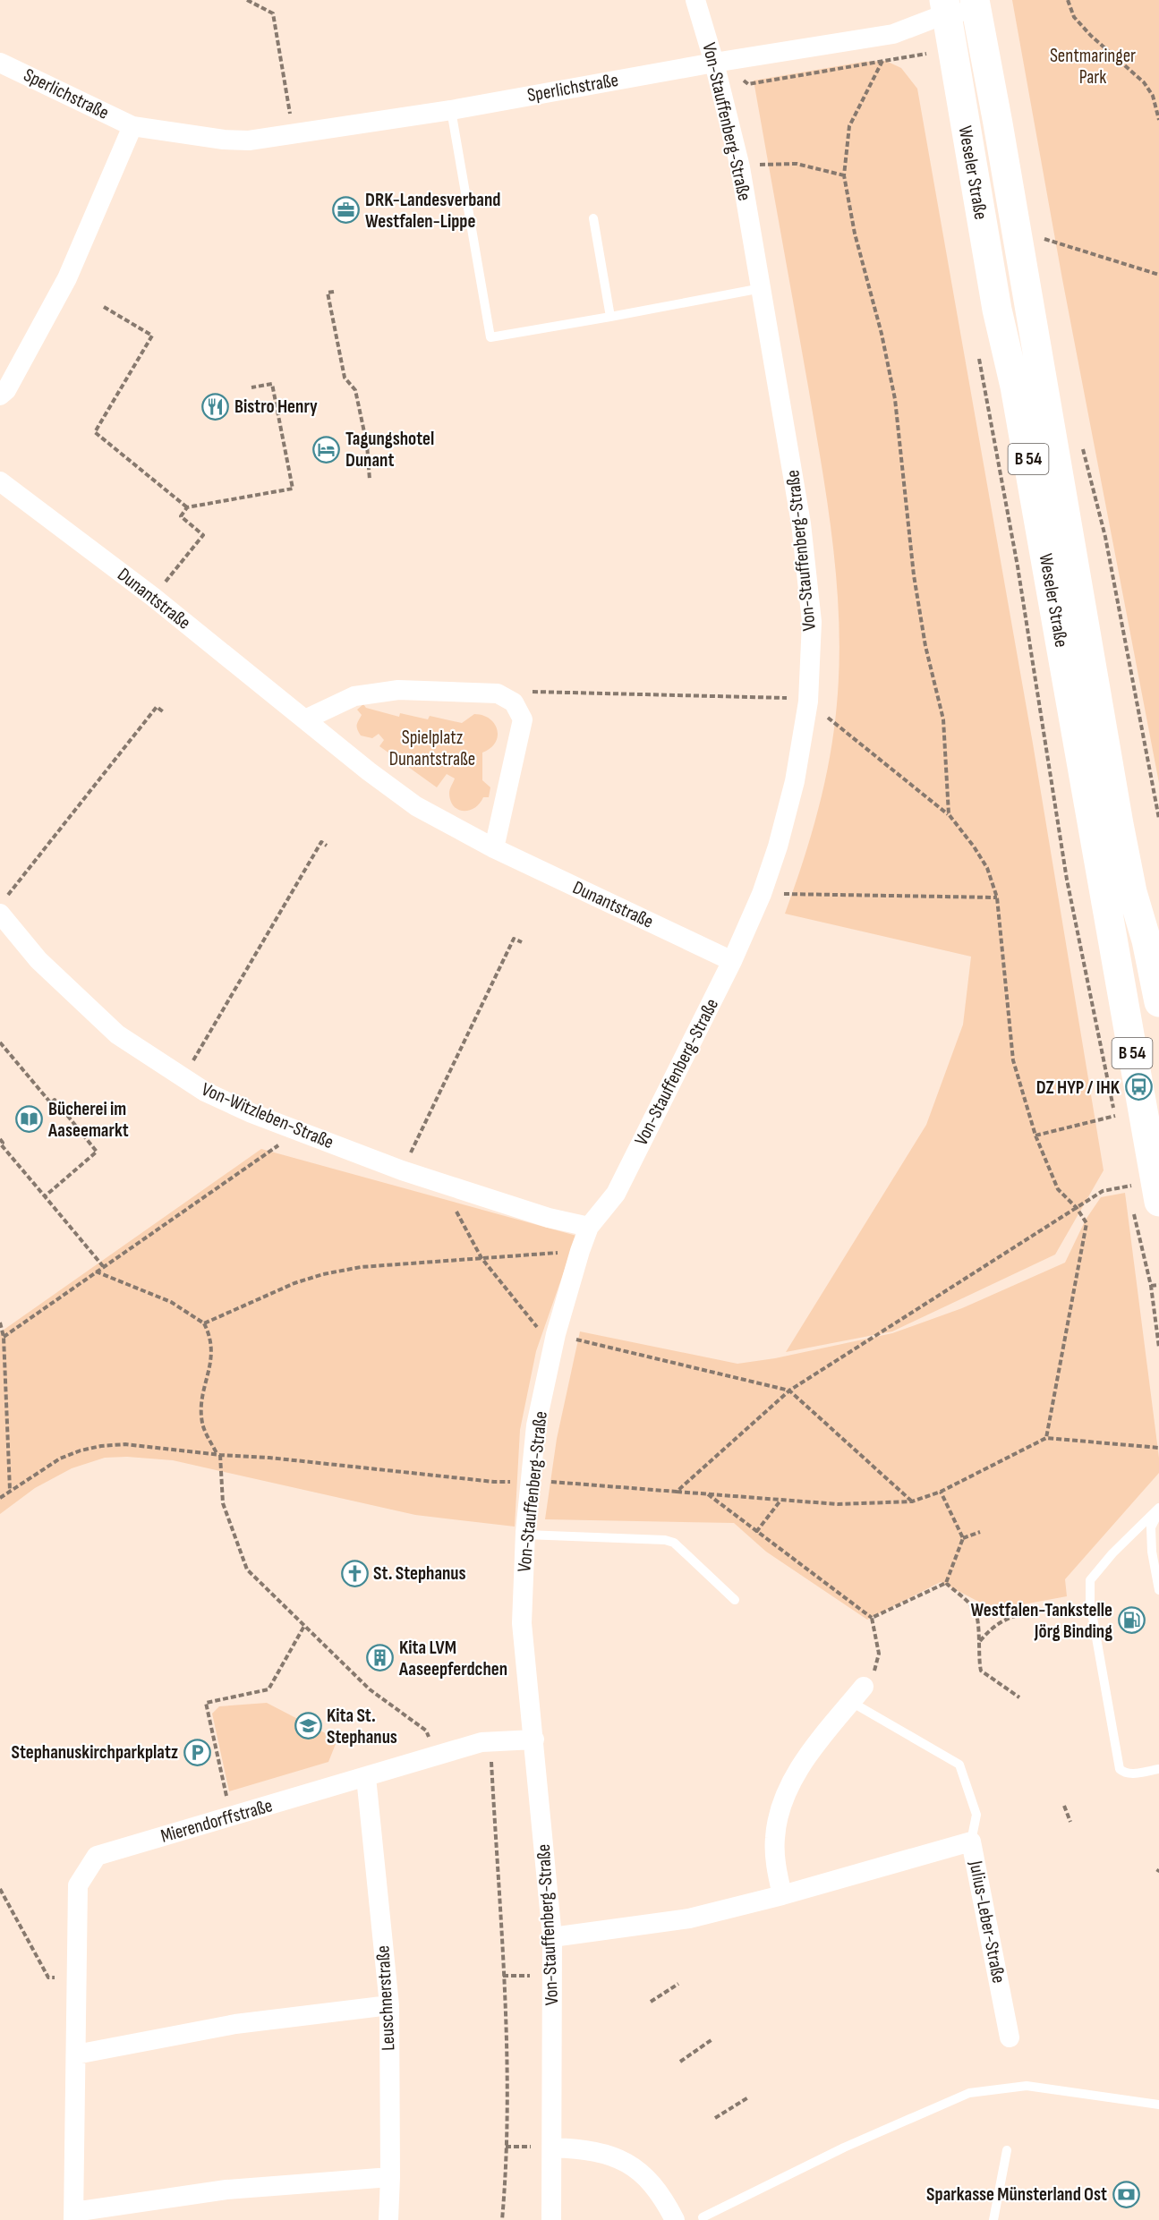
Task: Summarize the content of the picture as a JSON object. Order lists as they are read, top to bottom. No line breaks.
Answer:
{"streets":{"main road":["Weseler Straße","B 54"],"street":["Sperlichstraße","Von-Stauffenberg-Straße","Dunantstraße","Von-Witzleben-Straße","Mierendorffstraße","Julius-Leber-Straße","Leuschnerstraße"]},"crossings":[["Sperlichstraße","Von-Stauffenberg-Straße"],["Sperlichstraße","Weseler Straße"],["Von-Stauffenberg-Straße","Dunantstraße"],["Von-Stauffenberg-Straße","Von-Witzleben-Straße"],["Von-Stauffenberg-Straße","Mierendorffstraße"],["Von-Stauffenberg-Straße","Julius-Leber-Straße"],["Mierendorffstraße","Leuschnerstraße"]],"parks":["Sentmaringer Park","Spielplatz Dunantstraße"],"places":{"office":["DRK-Landesverband Westfalen-Lippe"],"restaurant":["Bistro Henry"],"hotel":["Tagungshotel Dunant"],"bus stop":["DZ HYP / IHK"],"library":["Bücherei im Aaseemarkt"],"church":["St. Stephanus"],"fuel station":["Westfalen-Tankstelle Jörg Binding"],"building":["Kita LVM Aaseepferdchen"],"school or university":["Kita St. Stephanus"],"parking":["Stephanuskirchparkplatz"],"bank":["Sparkasse Münsterland Ost"]}}
